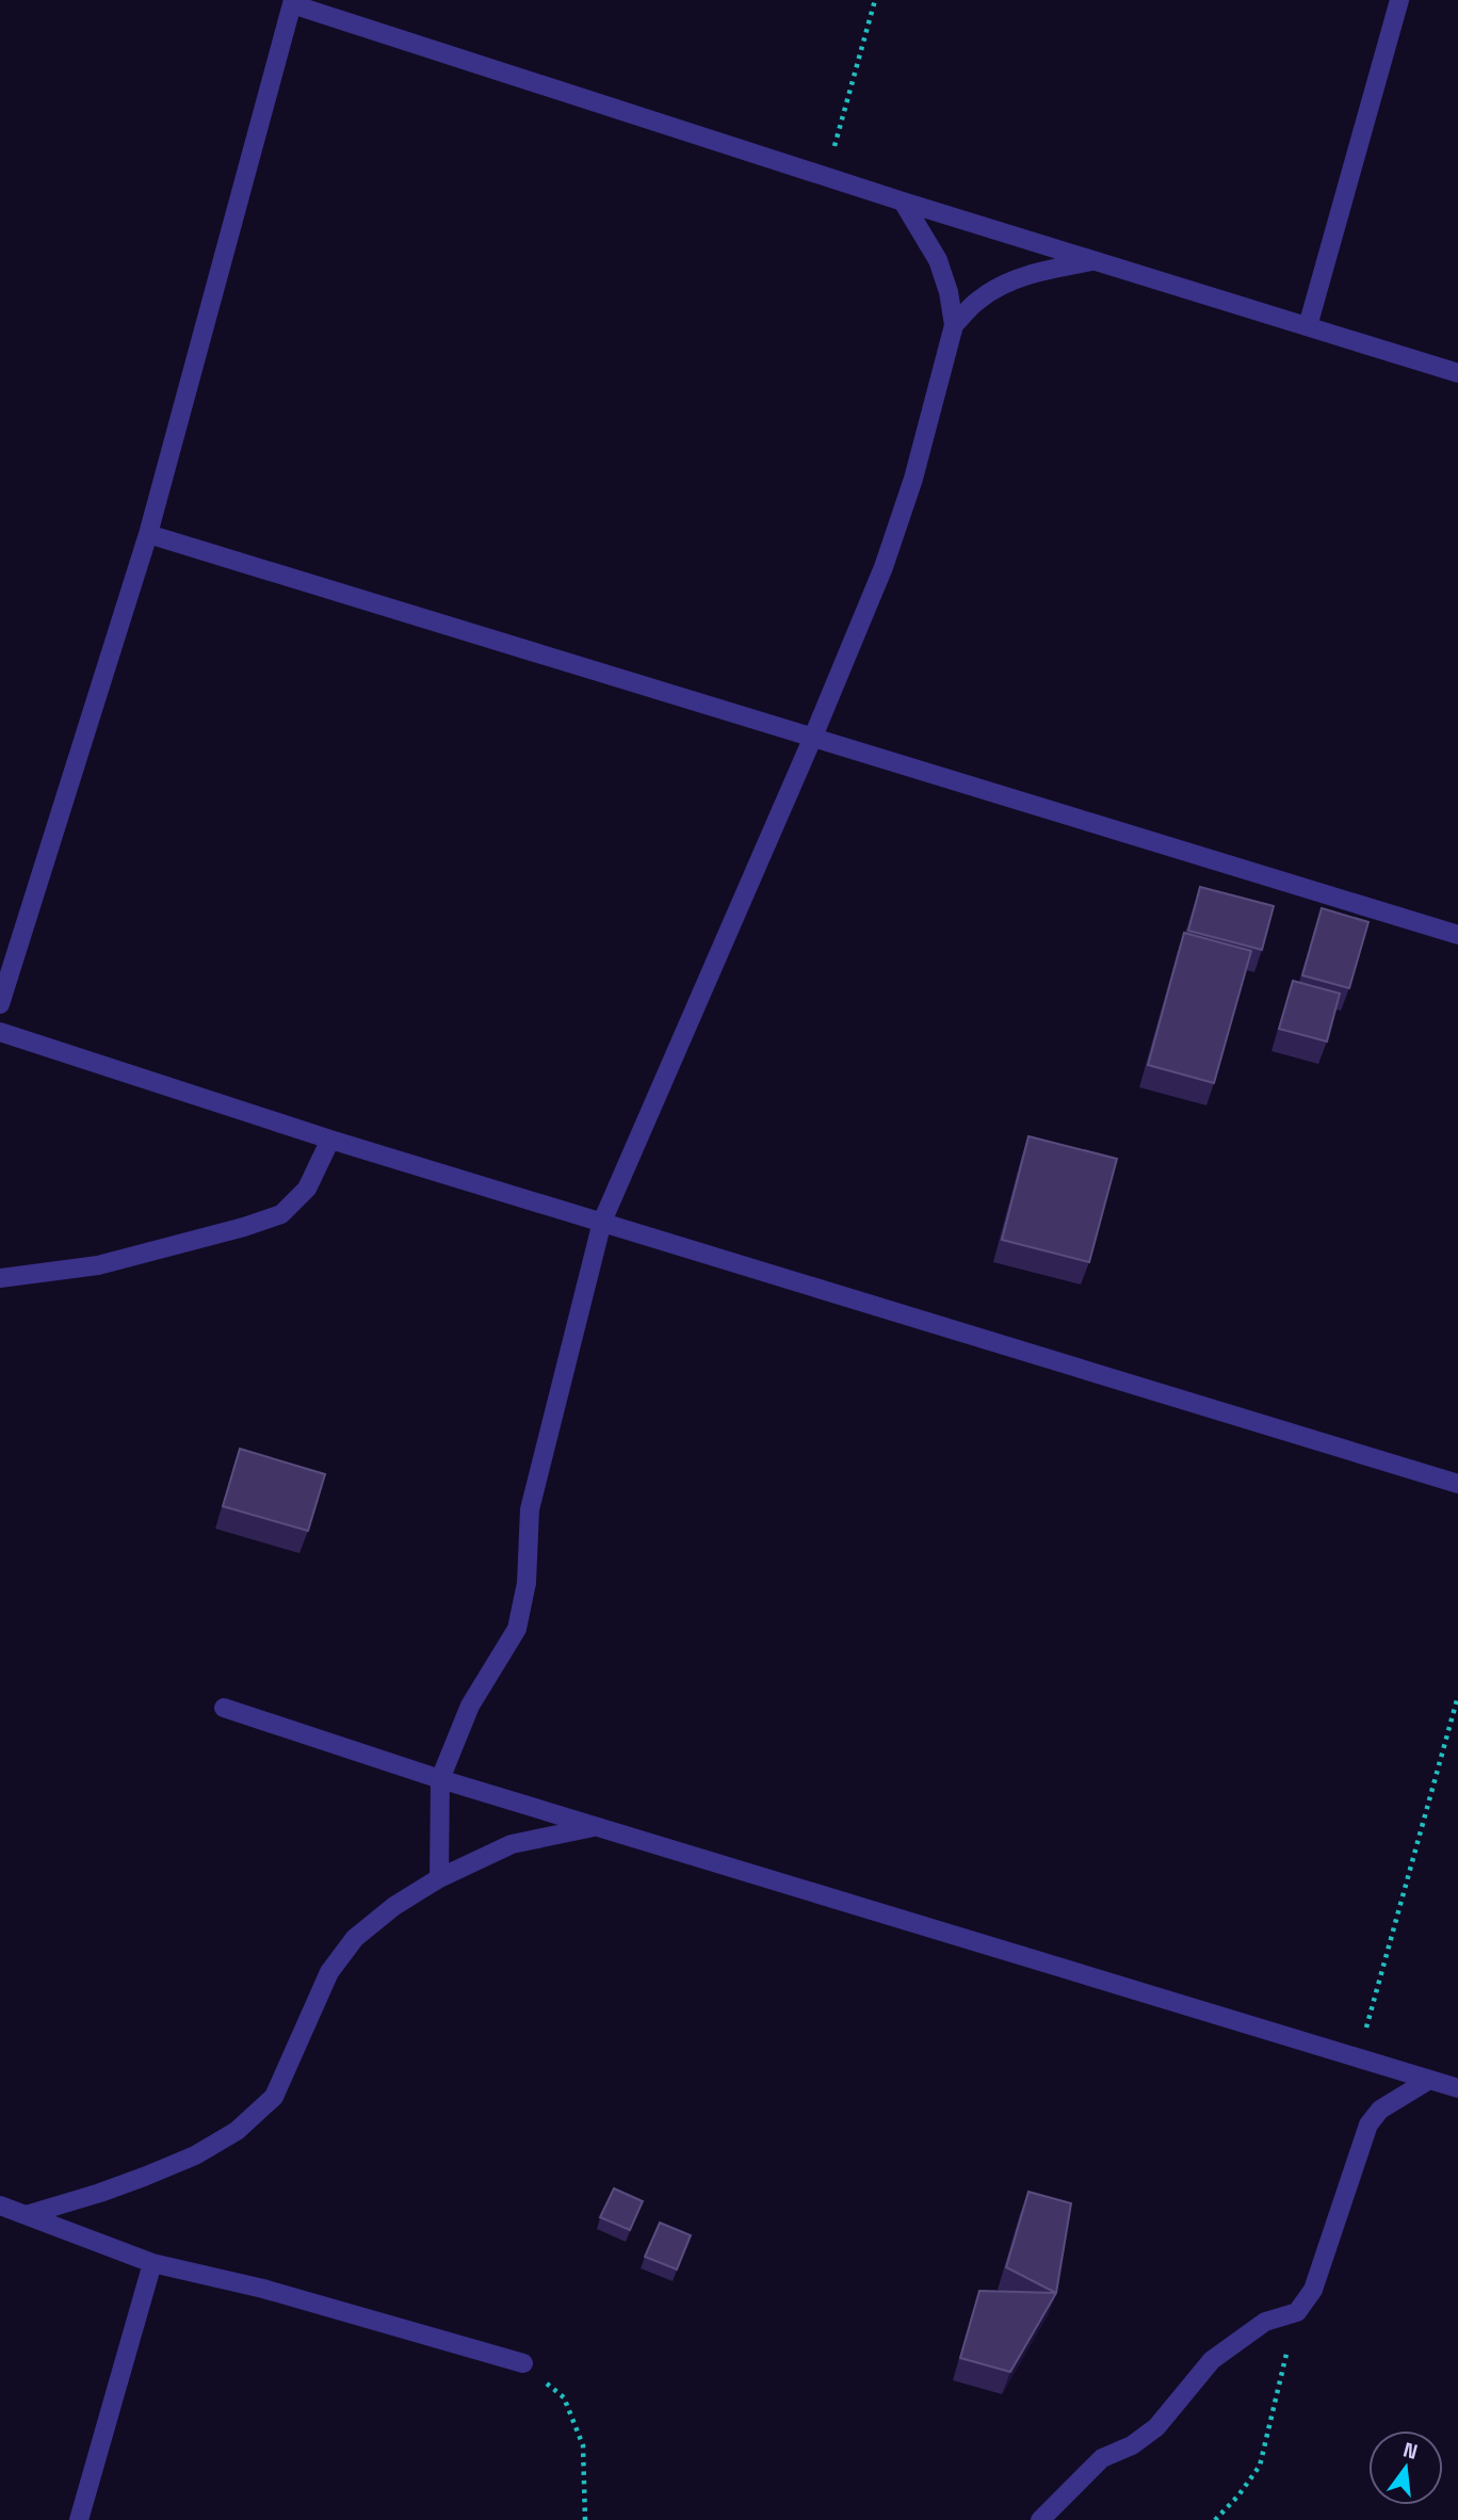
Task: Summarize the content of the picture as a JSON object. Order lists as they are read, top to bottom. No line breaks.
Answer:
{"north":"top"}
